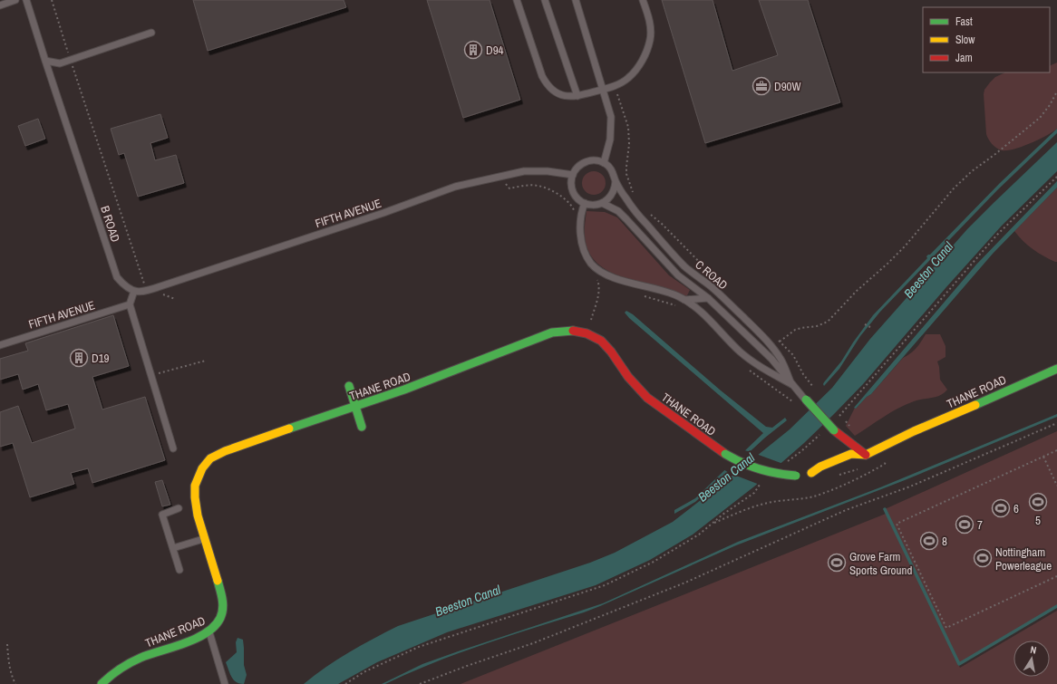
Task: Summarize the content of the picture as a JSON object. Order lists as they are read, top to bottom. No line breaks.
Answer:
{"streets":{"street":["THANE ROAD"],"lane":["FIFTH AVENUE","B ROAD","C ROAD"]},"crossings":[["FIFTH AVENUE","B ROAD"],["FIFTH AVENUE","C ROAD"]],"water":["Beeston Canal"],"places":{"building":["D94","D19"],"office":["D90W"],"sports":["5","6","7","8","Nottingham Powerleague","Grove Farm Sports Ground"]},"legend":["Fast","Slow","Jam"],"north":"top"}
